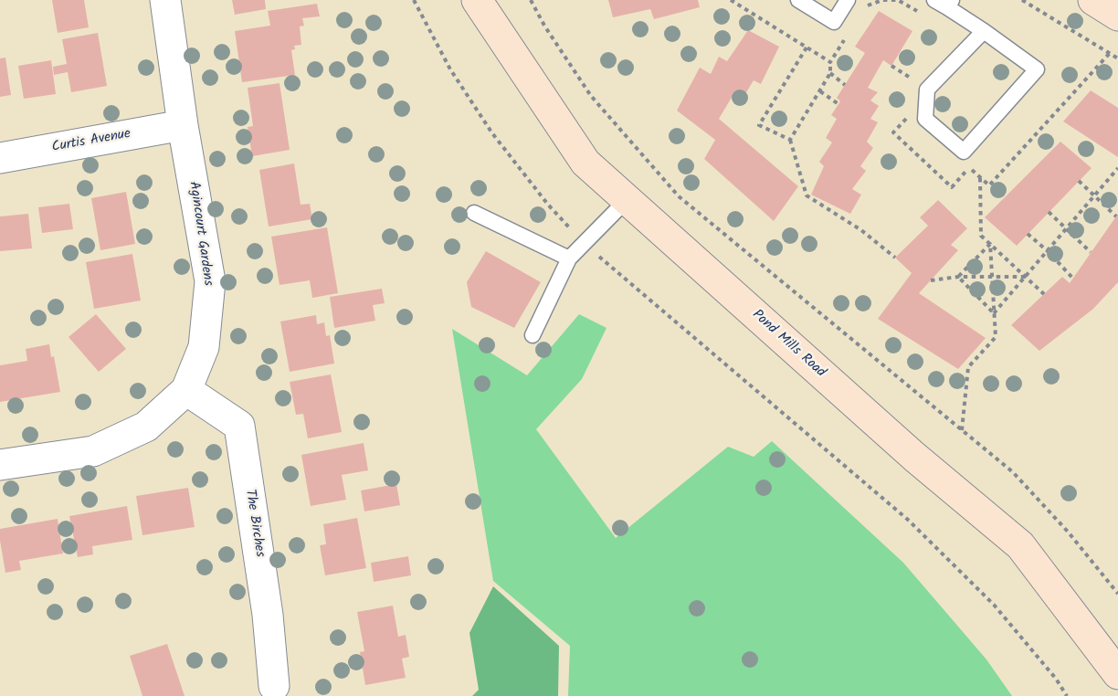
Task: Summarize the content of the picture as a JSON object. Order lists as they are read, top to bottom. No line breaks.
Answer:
{"streets":{"main road":["Pond Mills Road"],"street":["Curtis Avenue","Agincourt Gardens","The Birches"]},"crossings":[["Curtis Avenue","Agincourt Gardens"],["Agincourt Gardens","The Birches"]]}
